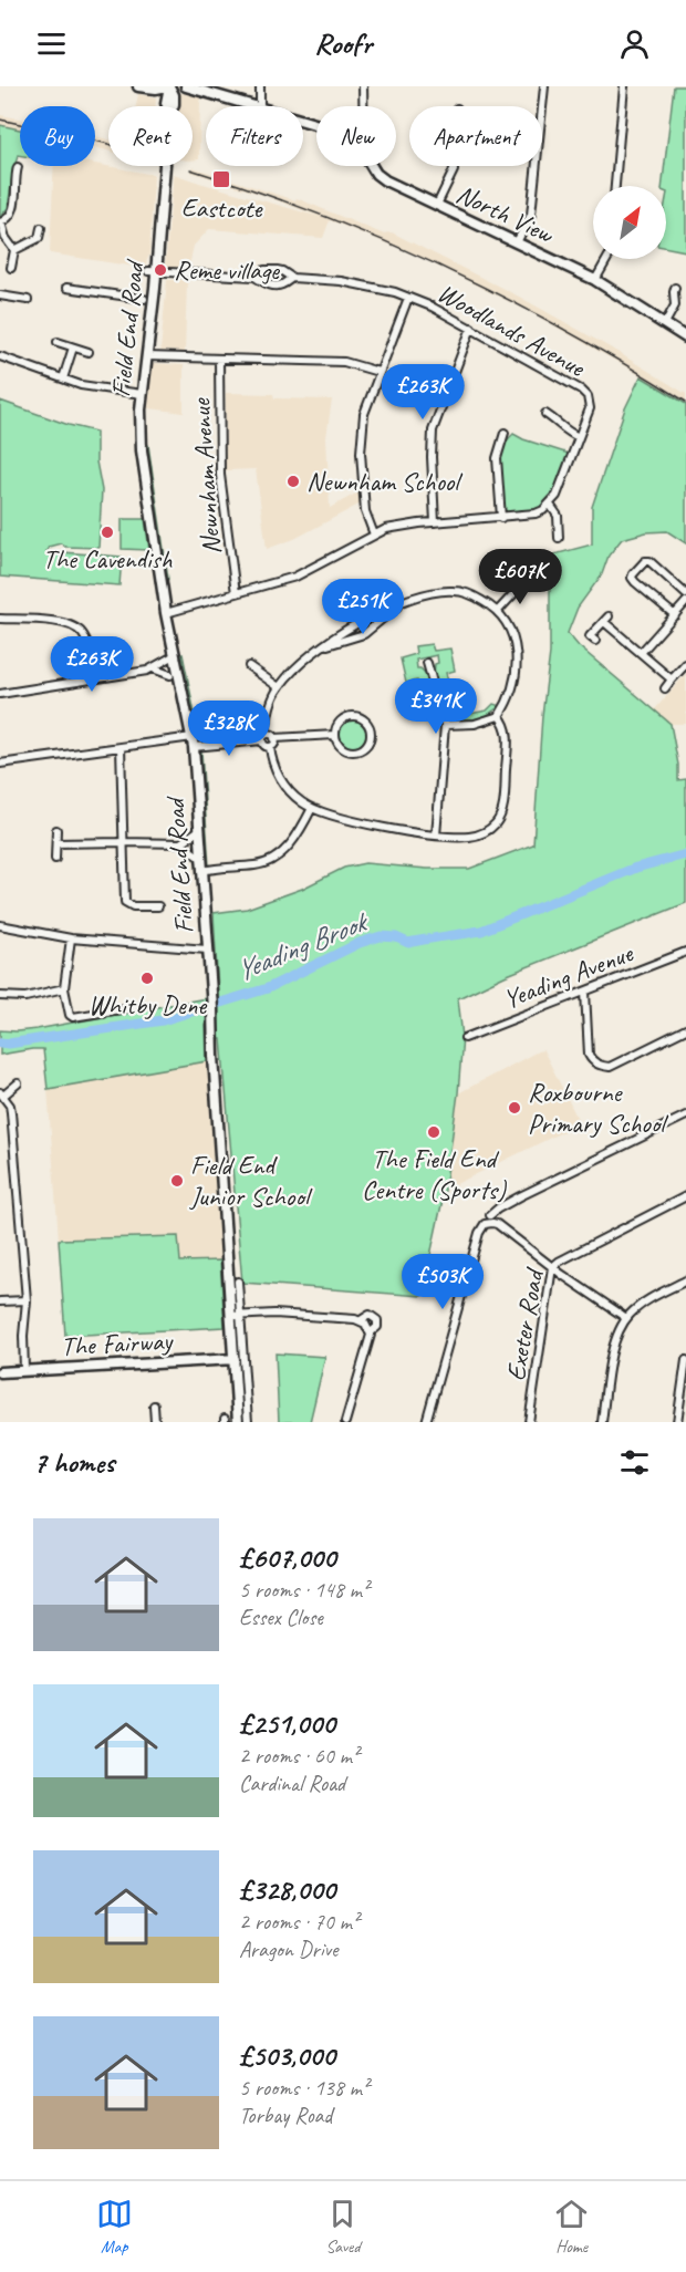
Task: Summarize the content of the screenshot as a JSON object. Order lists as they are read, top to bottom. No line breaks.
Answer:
{"streets":{"street":["North View","Field End Road","Woodlands Avenue","Newnham Avenue","Yeading Avenue","Exeter Road","The Fairway"]},"crossings":[["Field End Road","Woodlands Avenue"],["Field End Road","The Fairway"]],"water":["Yeading Brook"],"places":{"transit":["Eastcote"],"other":["Reme village","Newnham School","The Cavendish","Whitby Dene","Roxbourne Primary School","The Field End Centre (Sports)","Field End Junior School"]},"north":"top right","page":{"header":"Roofr","chip":["Buy","Rent","Filters","New","Apartment"],"price":["£263K","£607K","£251K","£263K","£341K","£328K","£503K"],"heading":"7 homes","list":[{"name":"£607,000","note":"5 rooms · 148 m² · Essex Close"},{"name":"£251,000","note":"2 rooms · 60 m² · Cardinal Road"},{"name":"£328,000","note":"2 rooms · 70 m² · Aragon Drive"},{"name":"£503,000","note":"5 rooms · 138 m² · Torbay Road"}],"tabs":["Map","Saved","Home"]}}
